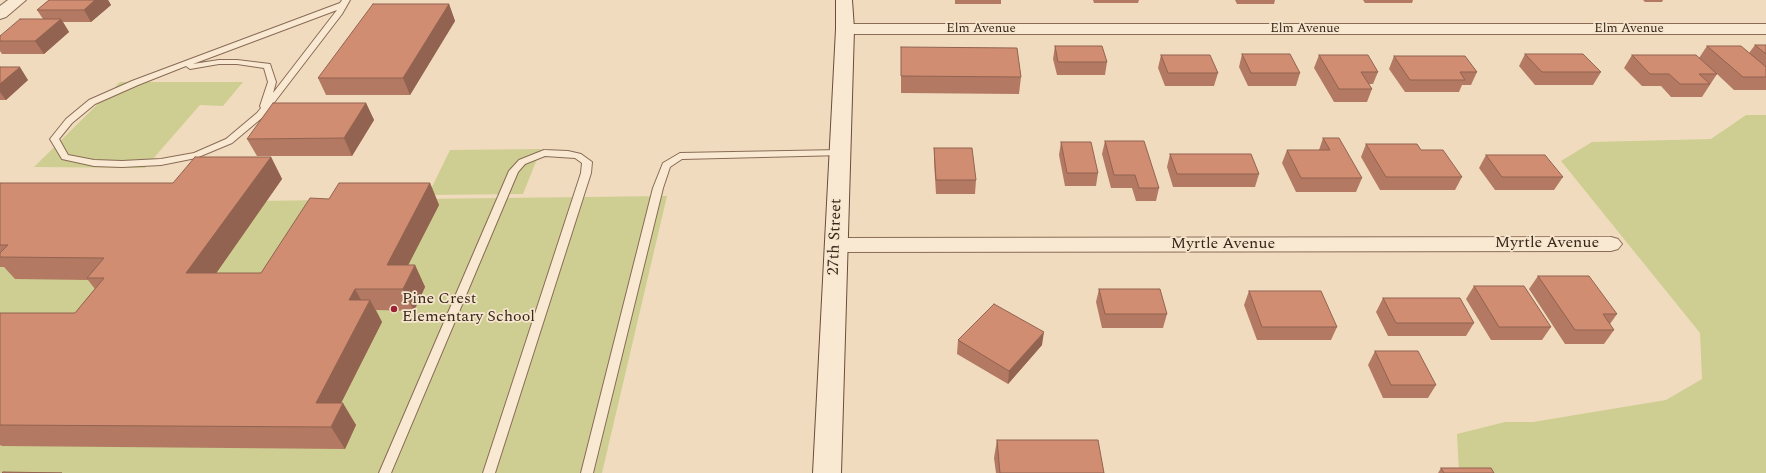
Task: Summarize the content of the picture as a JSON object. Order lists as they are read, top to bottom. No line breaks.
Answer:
{"streets":{"main road":["27th Street"],"street":["Elm Avenue","Myrtle Avenue"]},"crossings":[["Elm Avenue","27th Street"],["27th Street","Myrtle Avenue"]],"places":["Pine Crest Elementary School"]}
